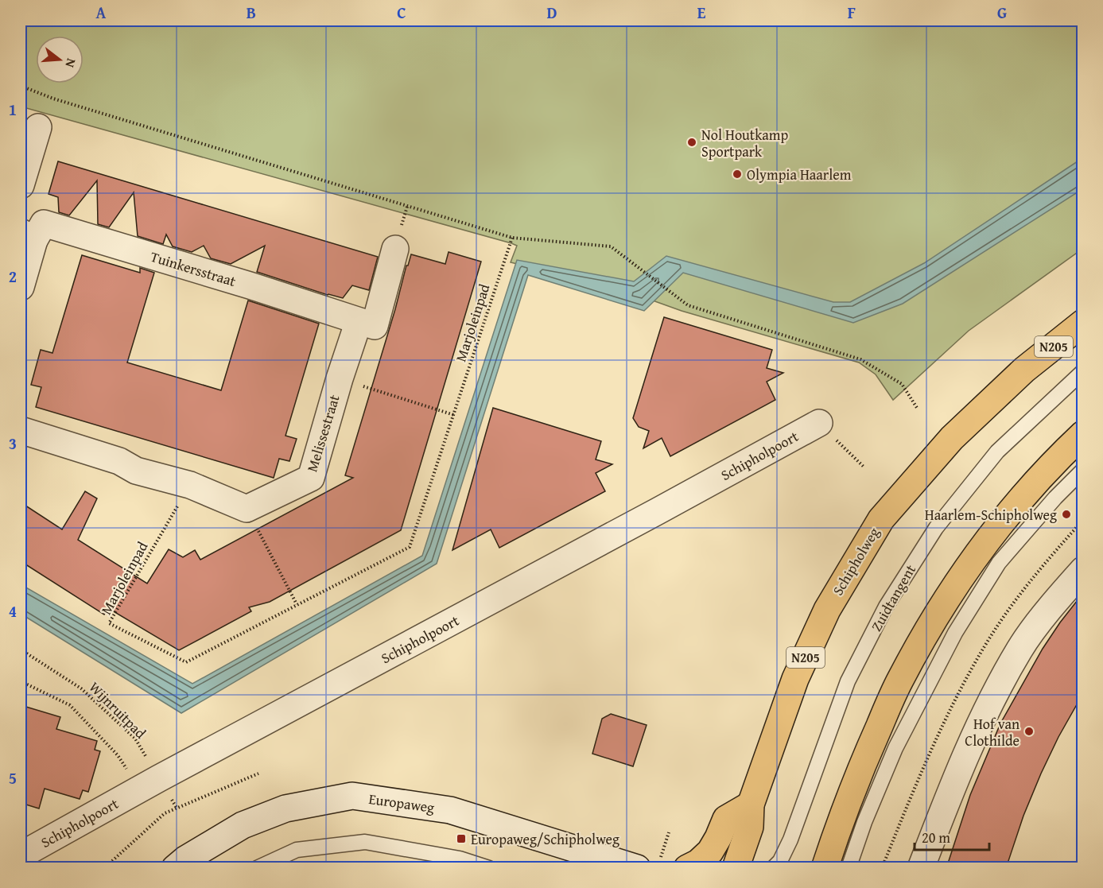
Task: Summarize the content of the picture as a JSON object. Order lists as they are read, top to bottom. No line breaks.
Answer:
{"streets":{"main road":["N205","Schipholweg"],"street":["Tuinkersstraat","Melissestraat","Schipholpoort","Europaweg"],"lane":["Zuidtangent"],"path":["Marjoleinpad","Wijnruitpad"]},"crossings":[["Tuinkersstraat","Melissestraat"],["Schipholpoort","Wijnruitpad"]],"places":{"other":["Nol Houtkamp Sportpark","Olympia Haarlem","Haarlem-Schipholweg","Hof van Clothilde"],"transit":["Europaweg/Schipholweg"]},"scale_bar":"20 m","north":"right","grid":{"columns":["A","B","C","D","E","F","G"],"rows":["1","2","3","4","5"]}}
